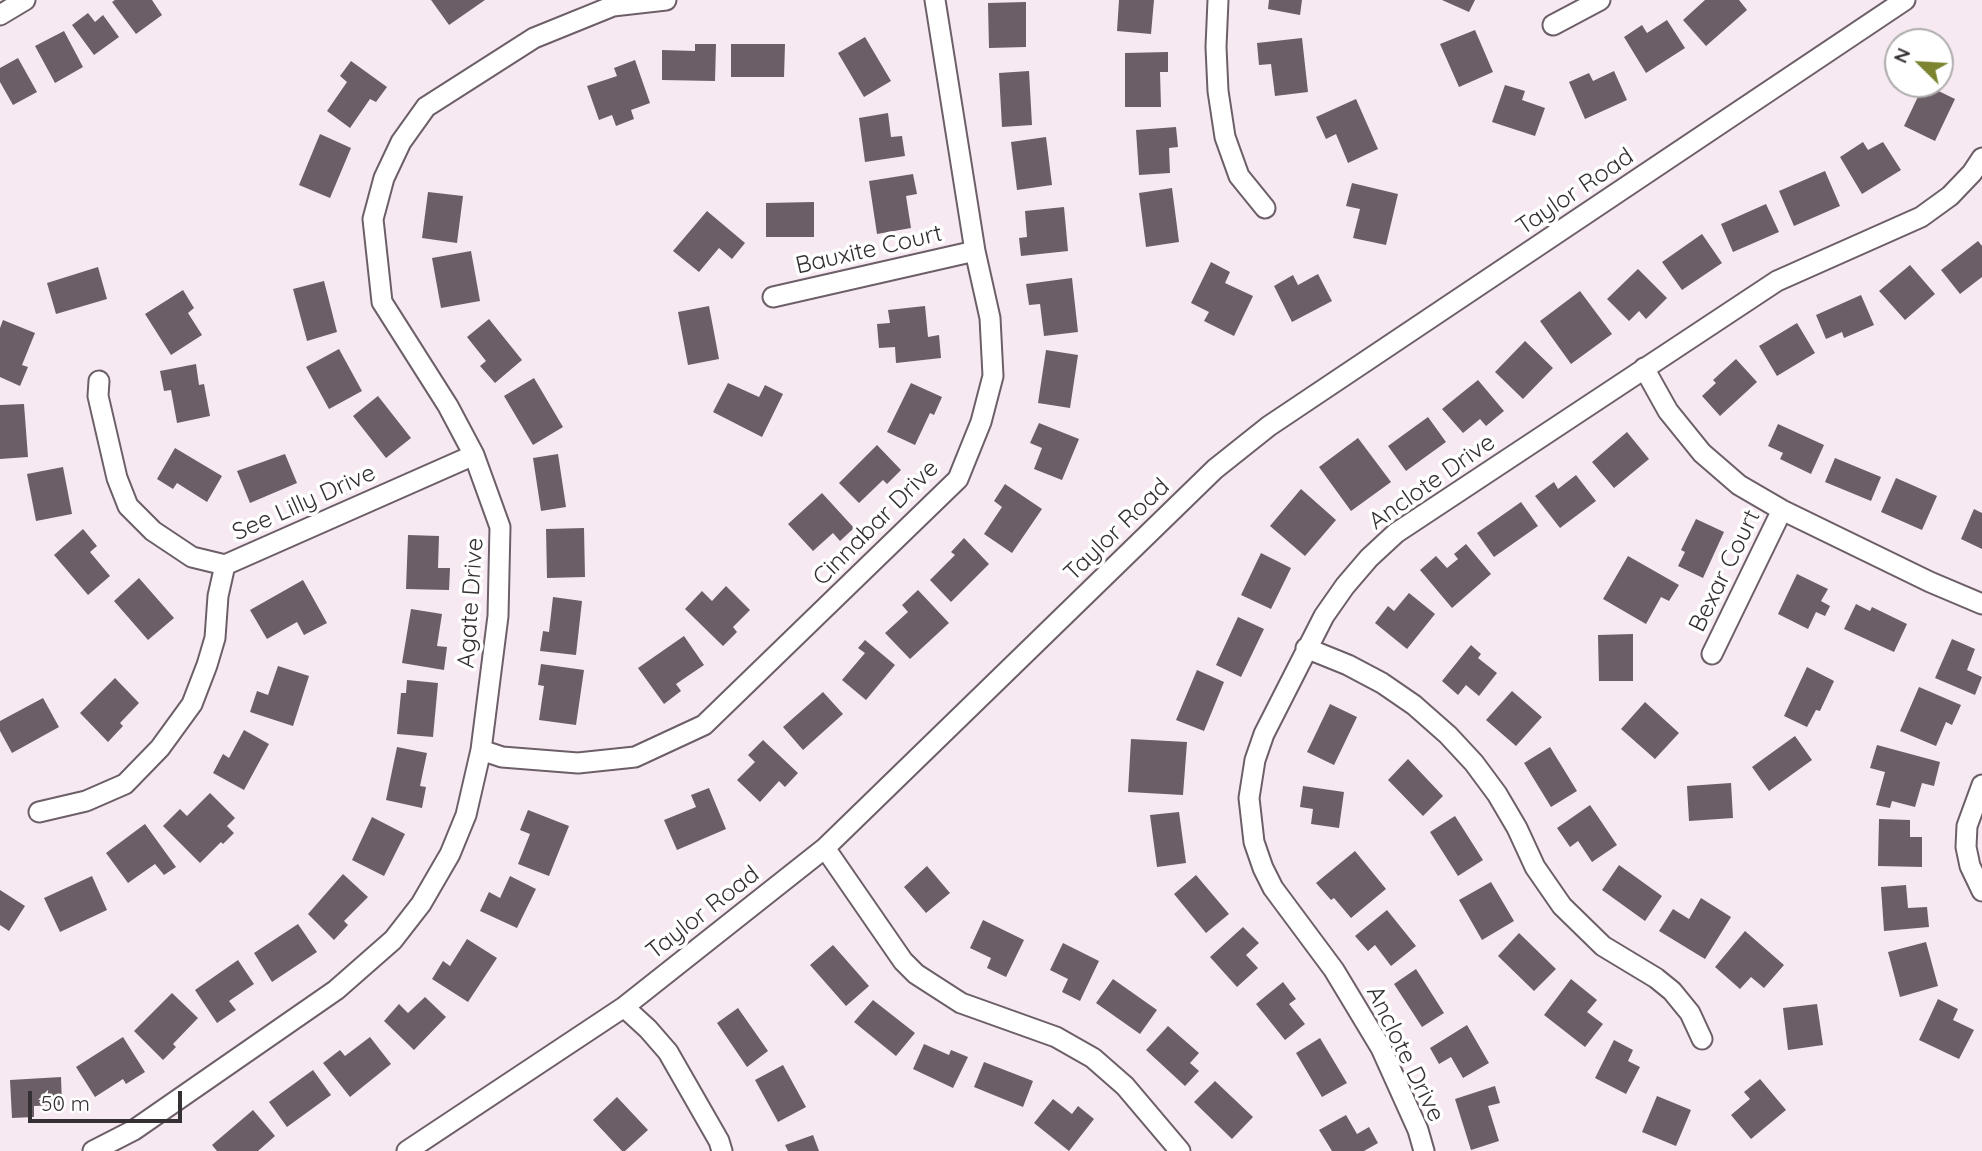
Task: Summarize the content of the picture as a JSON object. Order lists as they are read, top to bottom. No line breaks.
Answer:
{"streets":{"street":["Taylor Road","Bauxite Court","Anclote Drive","See Lilly Drive","Cinnabar Drive","Bexar Court","Agate Drive"]},"crossings":[["Bauxite Court","Cinnabar Drive"],["See Lilly Drive","Agate Drive"],["Cinnabar Drive","Agate Drive"]],"scale_bar":"50 m","north":"top left"}
